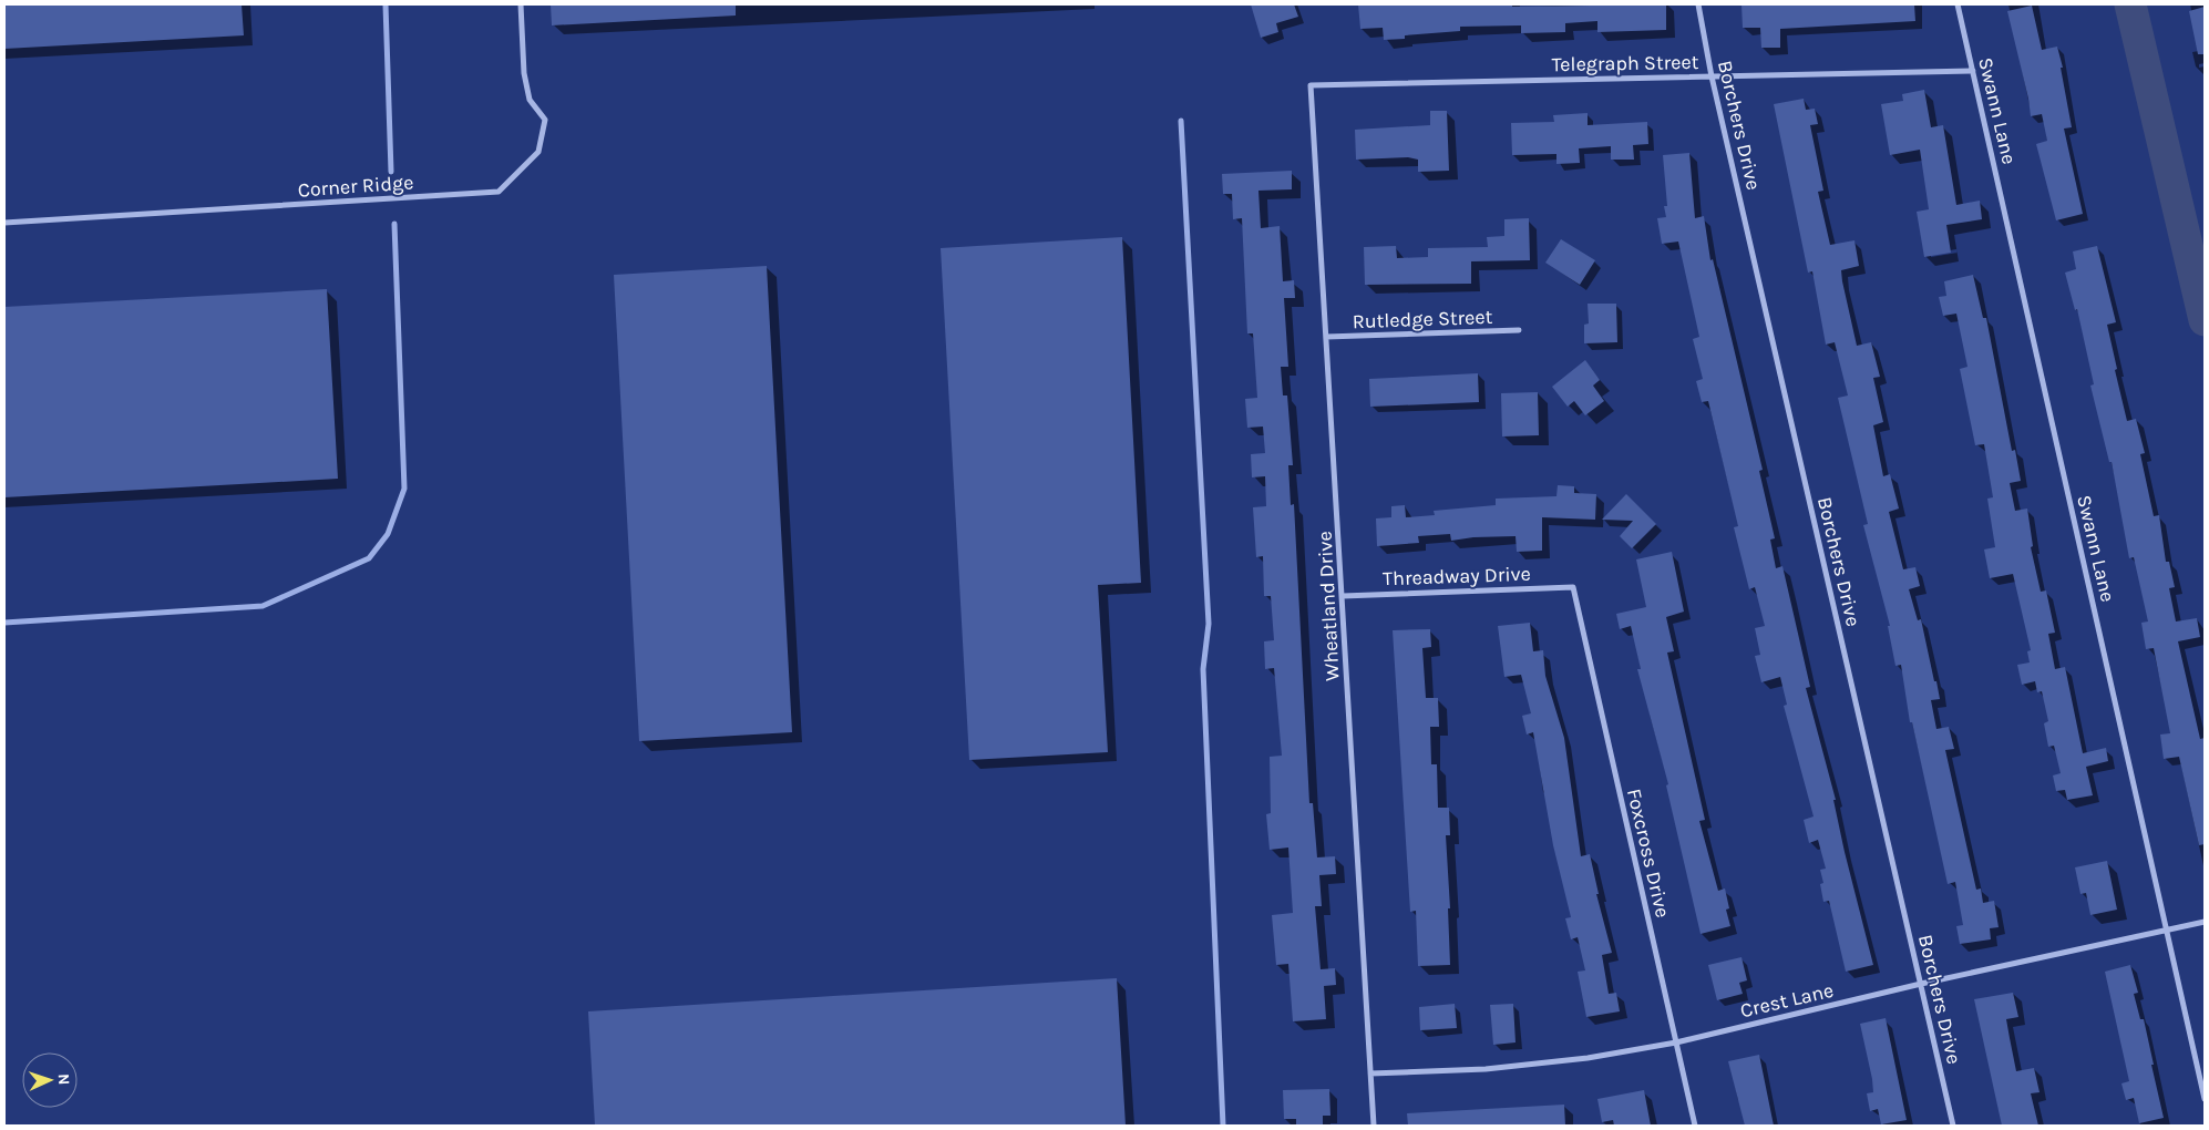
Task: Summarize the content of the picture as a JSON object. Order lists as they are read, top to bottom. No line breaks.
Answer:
{"streets":{"street":["Telegraph Street","Swann Lane","Borchers Drive","Corner Ridge","Rutledge Street","Threadway Drive","Wheatland Drive","Foxcross Drive","Crest Lane"]},"crossings":[["Telegraph Street","Swann Lane"],["Telegraph Street","Borchers Drive"],["Telegraph Street","Wheatland Drive"],["Swann Lane","Crest Lane"],["Borchers Drive","Crest Lane"],["Rutledge Street","Wheatland Drive"],["Threadway Drive","Wheatland Drive"],["Threadway Drive","Foxcross Drive"],["Wheatland Drive","Crest Lane"],["Foxcross Drive","Crest Lane"]],"north":"right"}
